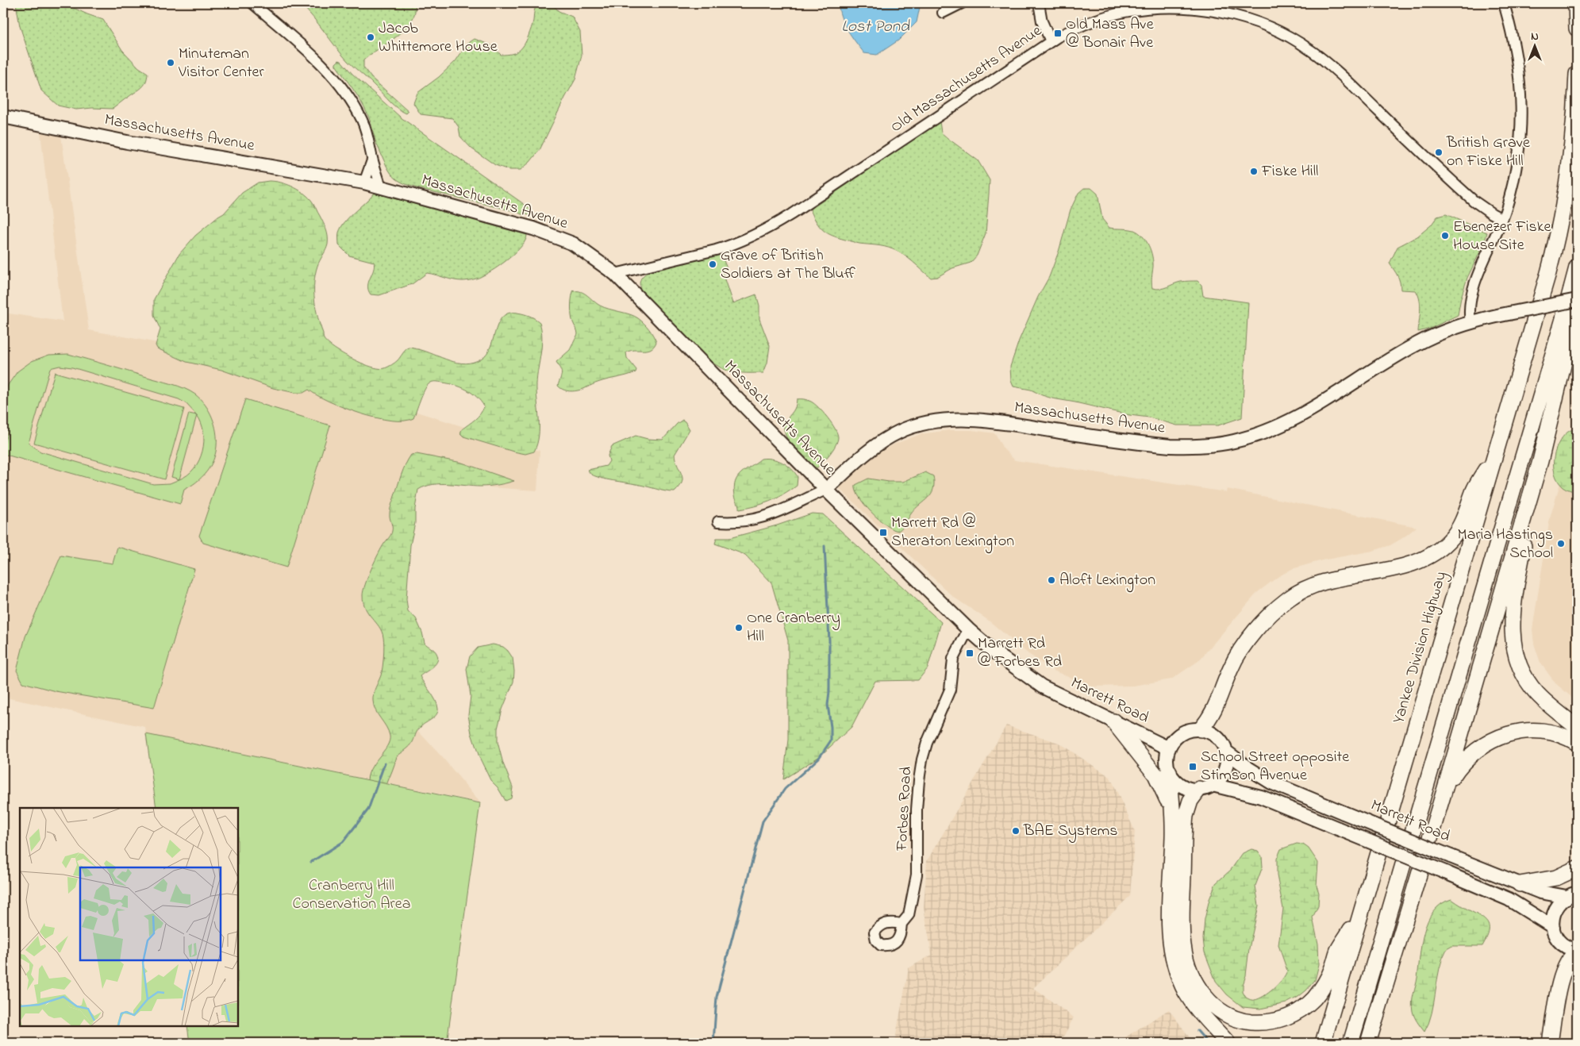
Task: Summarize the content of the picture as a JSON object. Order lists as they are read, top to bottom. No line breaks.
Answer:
{"streets":{"highway":["Yankee Division Highway"],"main road":["Massachusetts Avenue","Marrett Road"],"street":["Old Massachusetts Avenue","Forbes Road"]},"crossings":[["Old Massachusetts Avenue","Massachusetts Avenue"],["Massachusetts Avenue","Marrett Road"],["Marrett Road","Forbes Road"]],"water":["Lost Pond"],"parks":["Cranberry Hill Conservation Area"],"places":{"transit":["Old Mass Ave @ Bonair Ave","Marrett Rd @ Sheraton Lexington","Marrett Rd @ Forbes Rd","School Street opposite Stimson Avenue"],"other":["Jacob Whittemore House","Minuteman Visitor Center","British Grave on Fiske Hill","Fiske Hill","Ebenezer Fiske House Site","Grave of British Soldiers at The Bluff","Maria Hastings School","Aloft Lexington","One Cranberry Hill","BAE Systems"]},"north":"top"}
